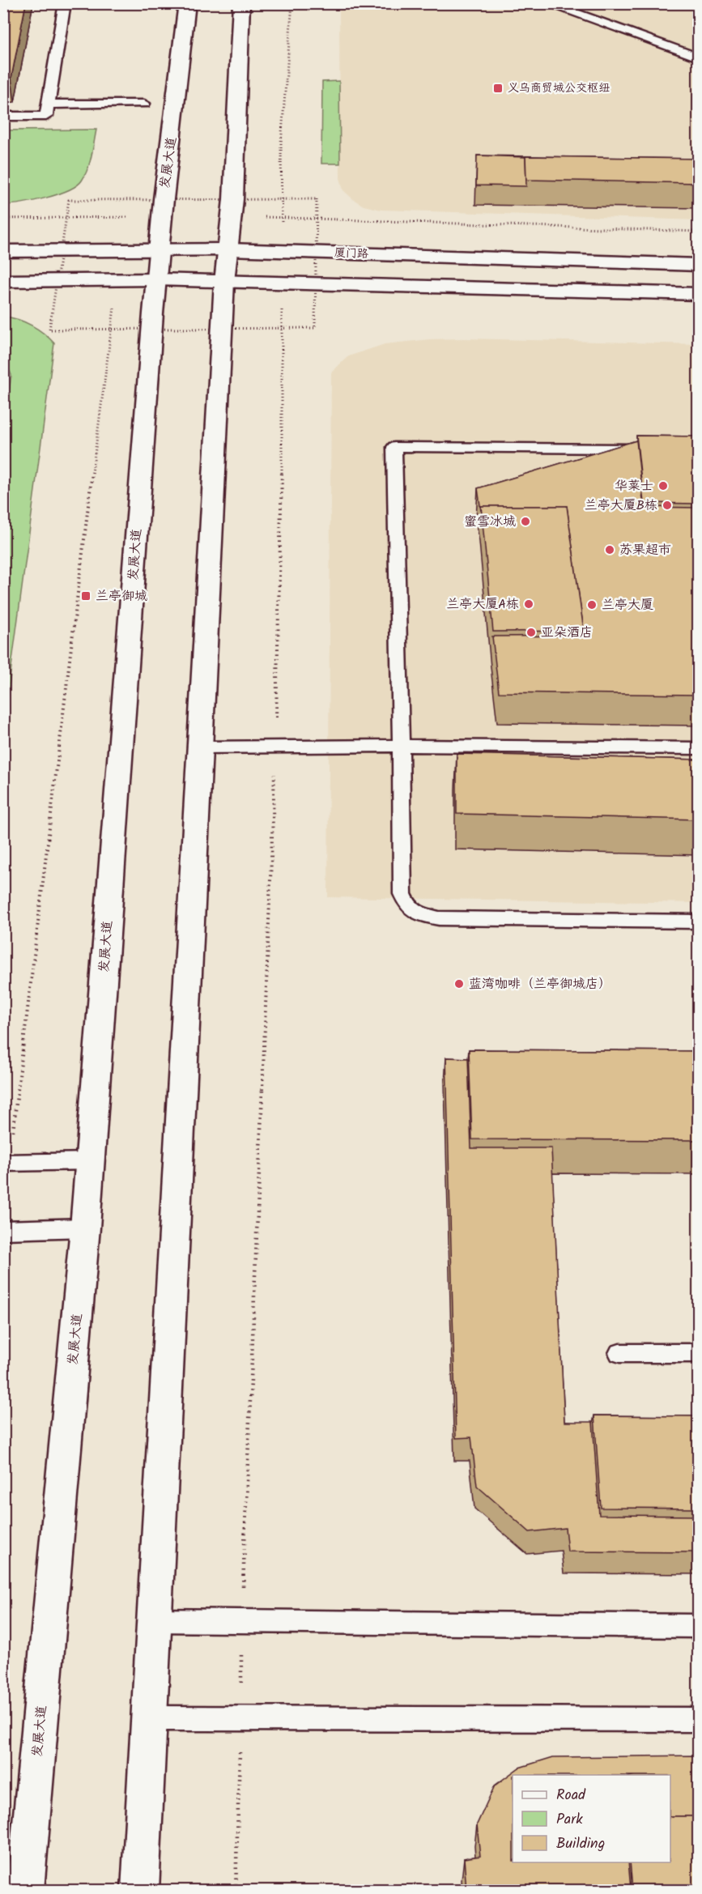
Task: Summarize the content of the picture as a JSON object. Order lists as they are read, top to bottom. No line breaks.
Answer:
{"streets":{"main road":["发展大道","厦门路"]},"crossings":[["发展大道","厦门路"]],"places":{"transit":["义乌商贸城公交枢纽","兰亭御城"],"other":["华莱士","兰亭大厦B栋","蜜雪冰城","苏果超市","兰亭大厦A栋","兰亭大厦","亚朵酒店","蓝湾咖啡（兰亭御城店）"]},"legend":["Road","Park","Building"]}
